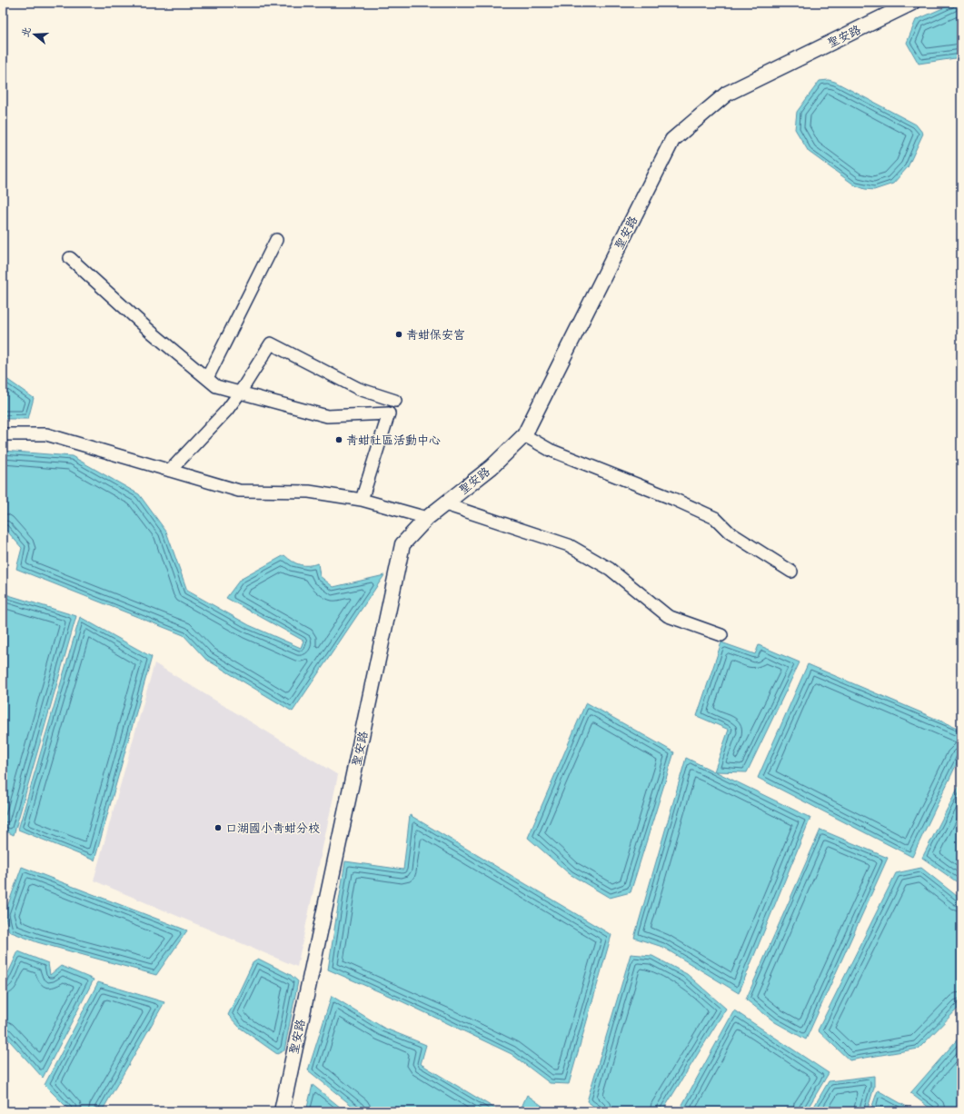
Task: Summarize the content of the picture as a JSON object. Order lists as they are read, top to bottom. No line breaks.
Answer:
{"streets":{"street":["聖安路"]},"places":["青蚶保安宮","青蚶社區活動中心","口湖國小青蚶分校"],"north":"left"}
